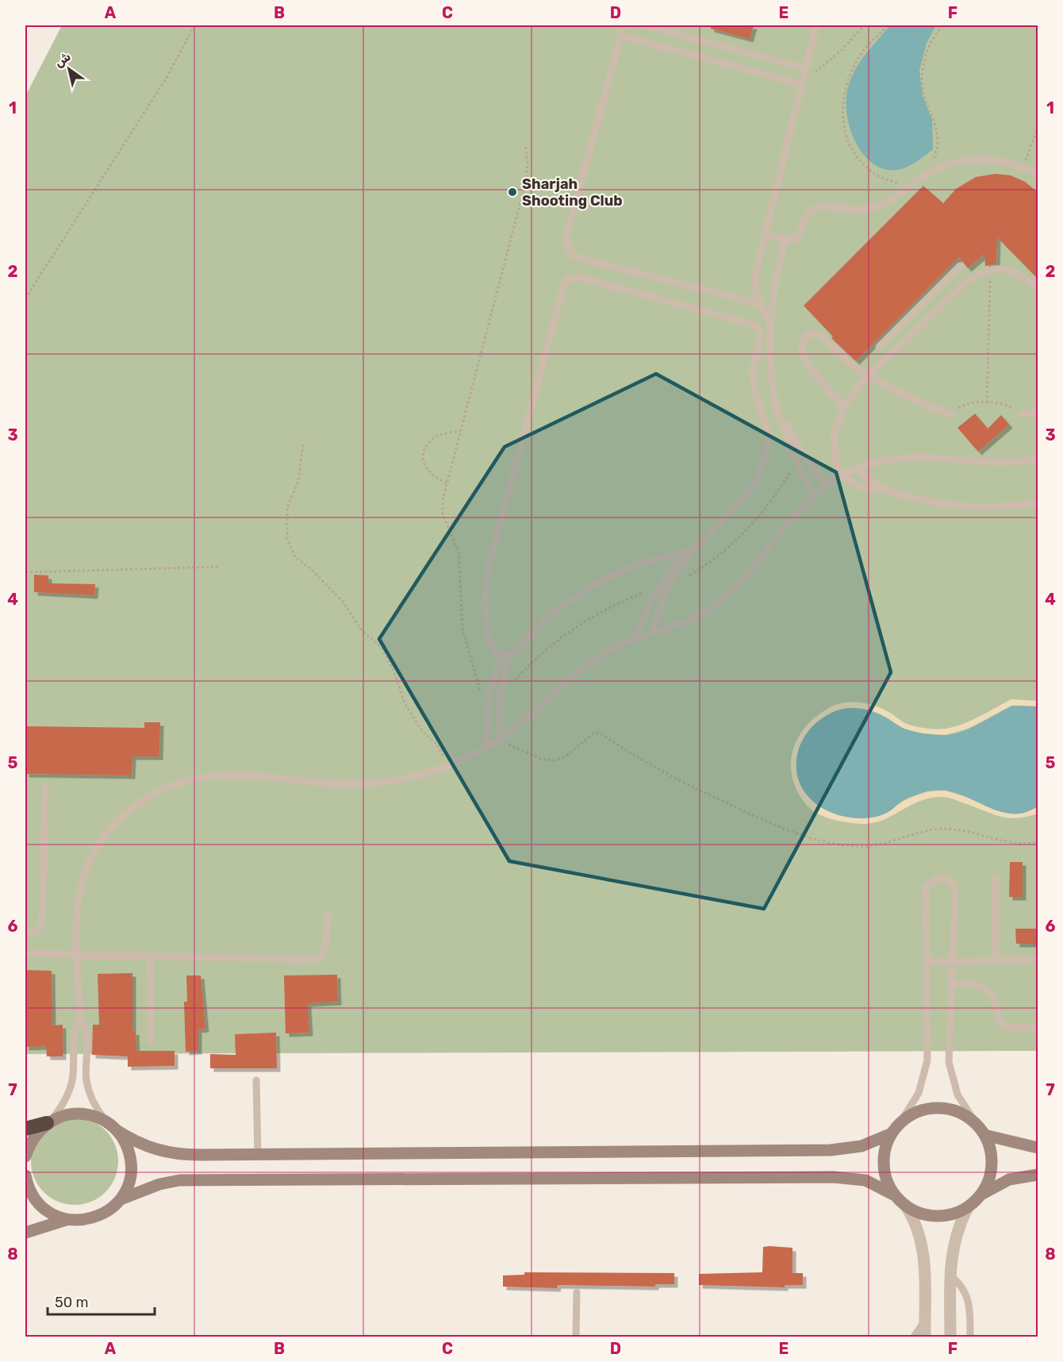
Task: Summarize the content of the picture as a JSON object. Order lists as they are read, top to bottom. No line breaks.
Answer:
{"places":["Sharjah Shooting Club"],"scale_bar":"50 m","north":"top left","grid":{"columns":["A","B","C","D","E","F"],"rows":["1","2","3","4","5","6","7","8"]}}
